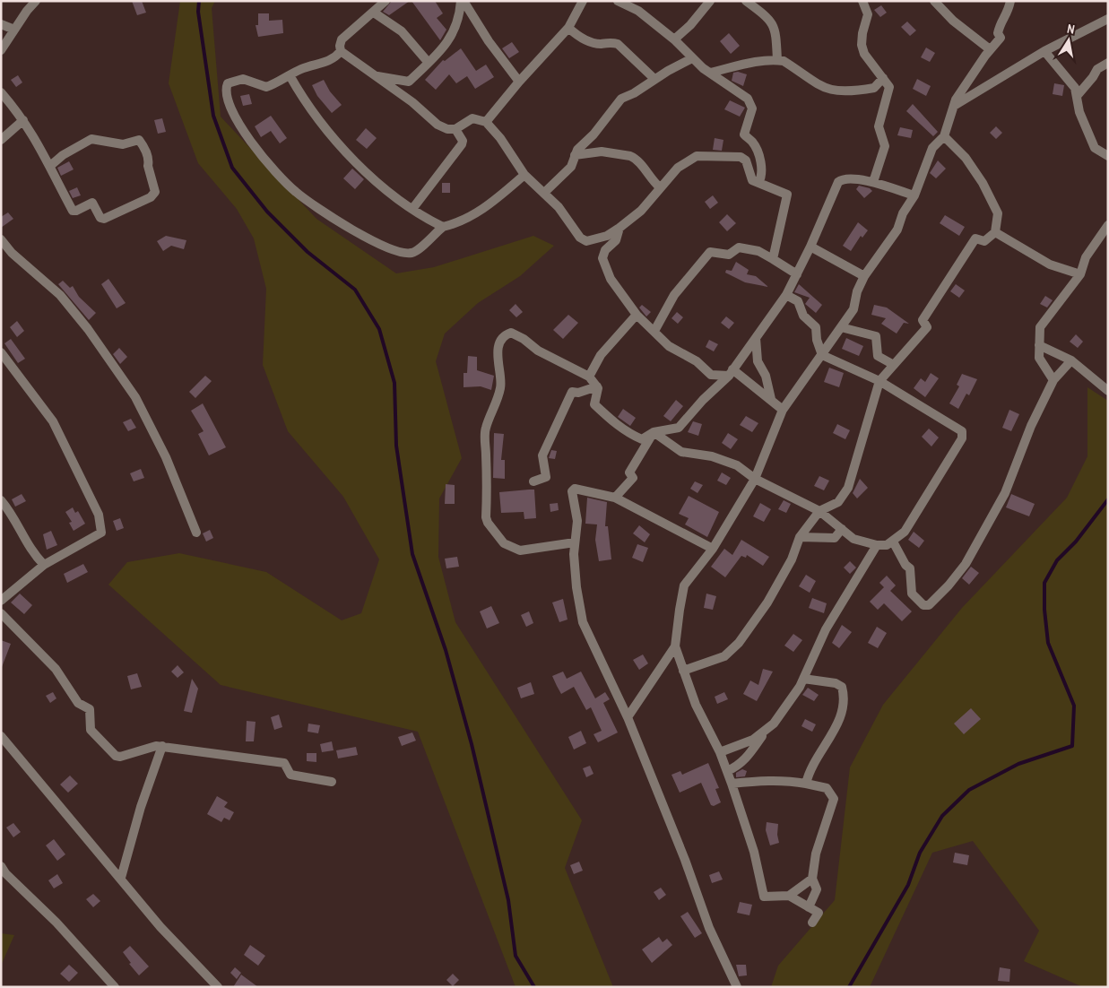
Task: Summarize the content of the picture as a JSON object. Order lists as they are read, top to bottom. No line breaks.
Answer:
{"north":"top"}
